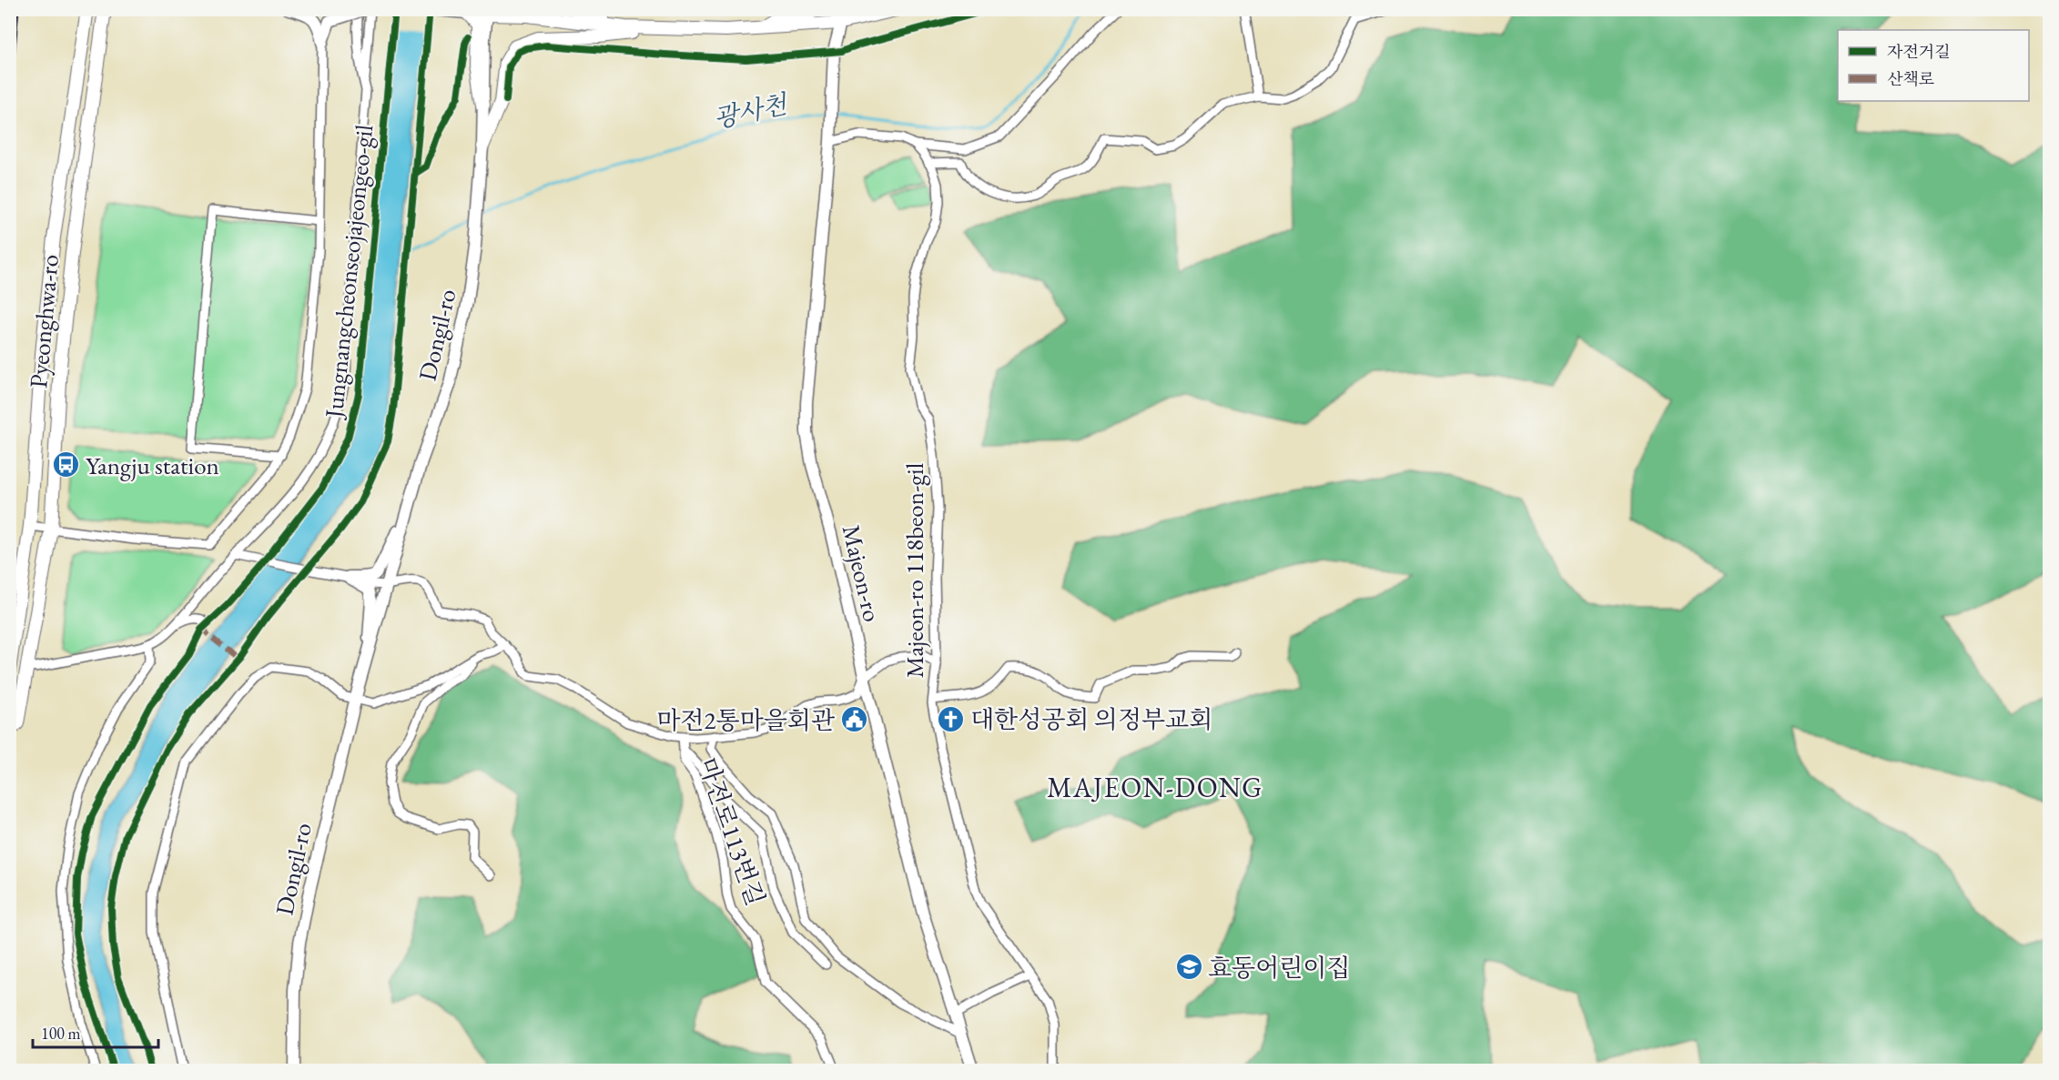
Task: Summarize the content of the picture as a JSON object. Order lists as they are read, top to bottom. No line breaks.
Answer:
{"streets":{"main road":["Pyeonghwa-ro"],"street":["Dongil-ro","Majeon-ro 118beon-gil","Majeon-ro","마전로113번길"],"cycle path":["Jungnangcheonseojajeongeo-gil"]},"districts":["MAJEON-DONG"],"water":["광사천"],"places":{"bus stop":["Yangju station"],"church":["대한성공회 의정부교회"],"public building":["마전2통마을회관"],"school or university":["효동어린이집"]},"legend":["자전거길","산책로"],"scale_bar":"100 m"}
